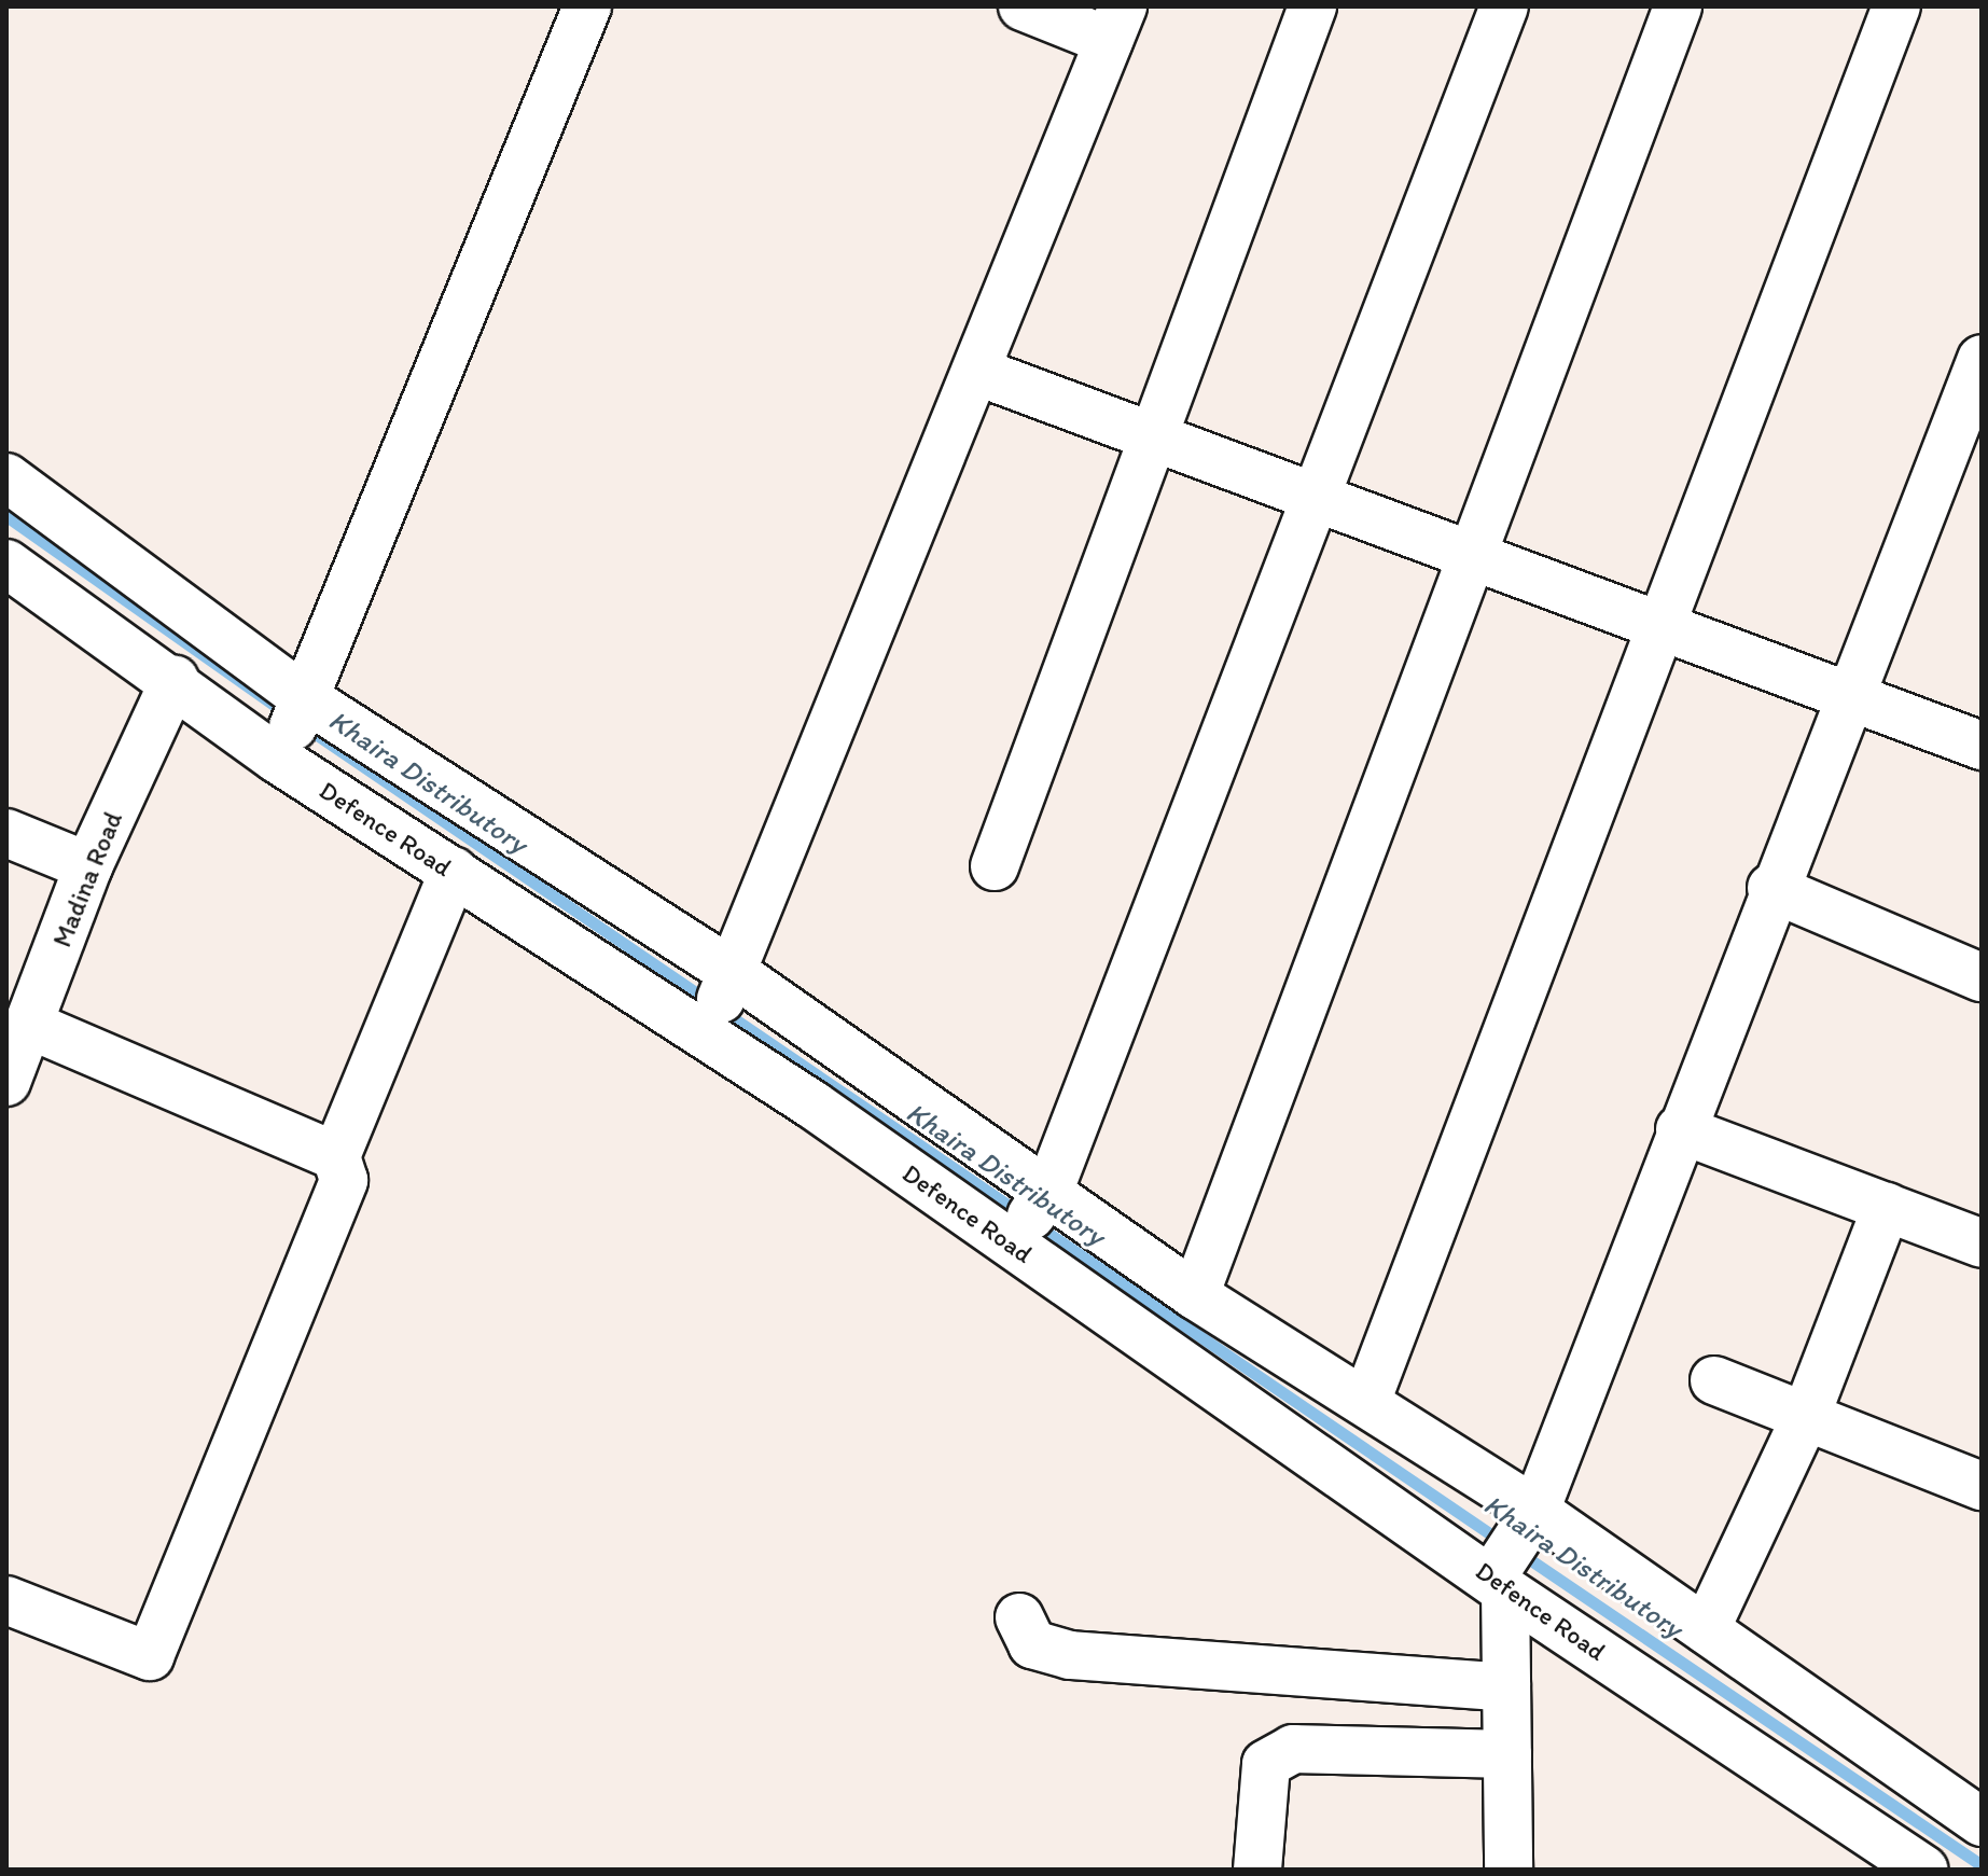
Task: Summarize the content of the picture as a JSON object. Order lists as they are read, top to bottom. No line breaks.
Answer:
{"streets":{"street":["Defence Road","Madina Road"]},"crossings":[["Defence Road","Madina Road"]],"water":["Khaira Distributory"]}
